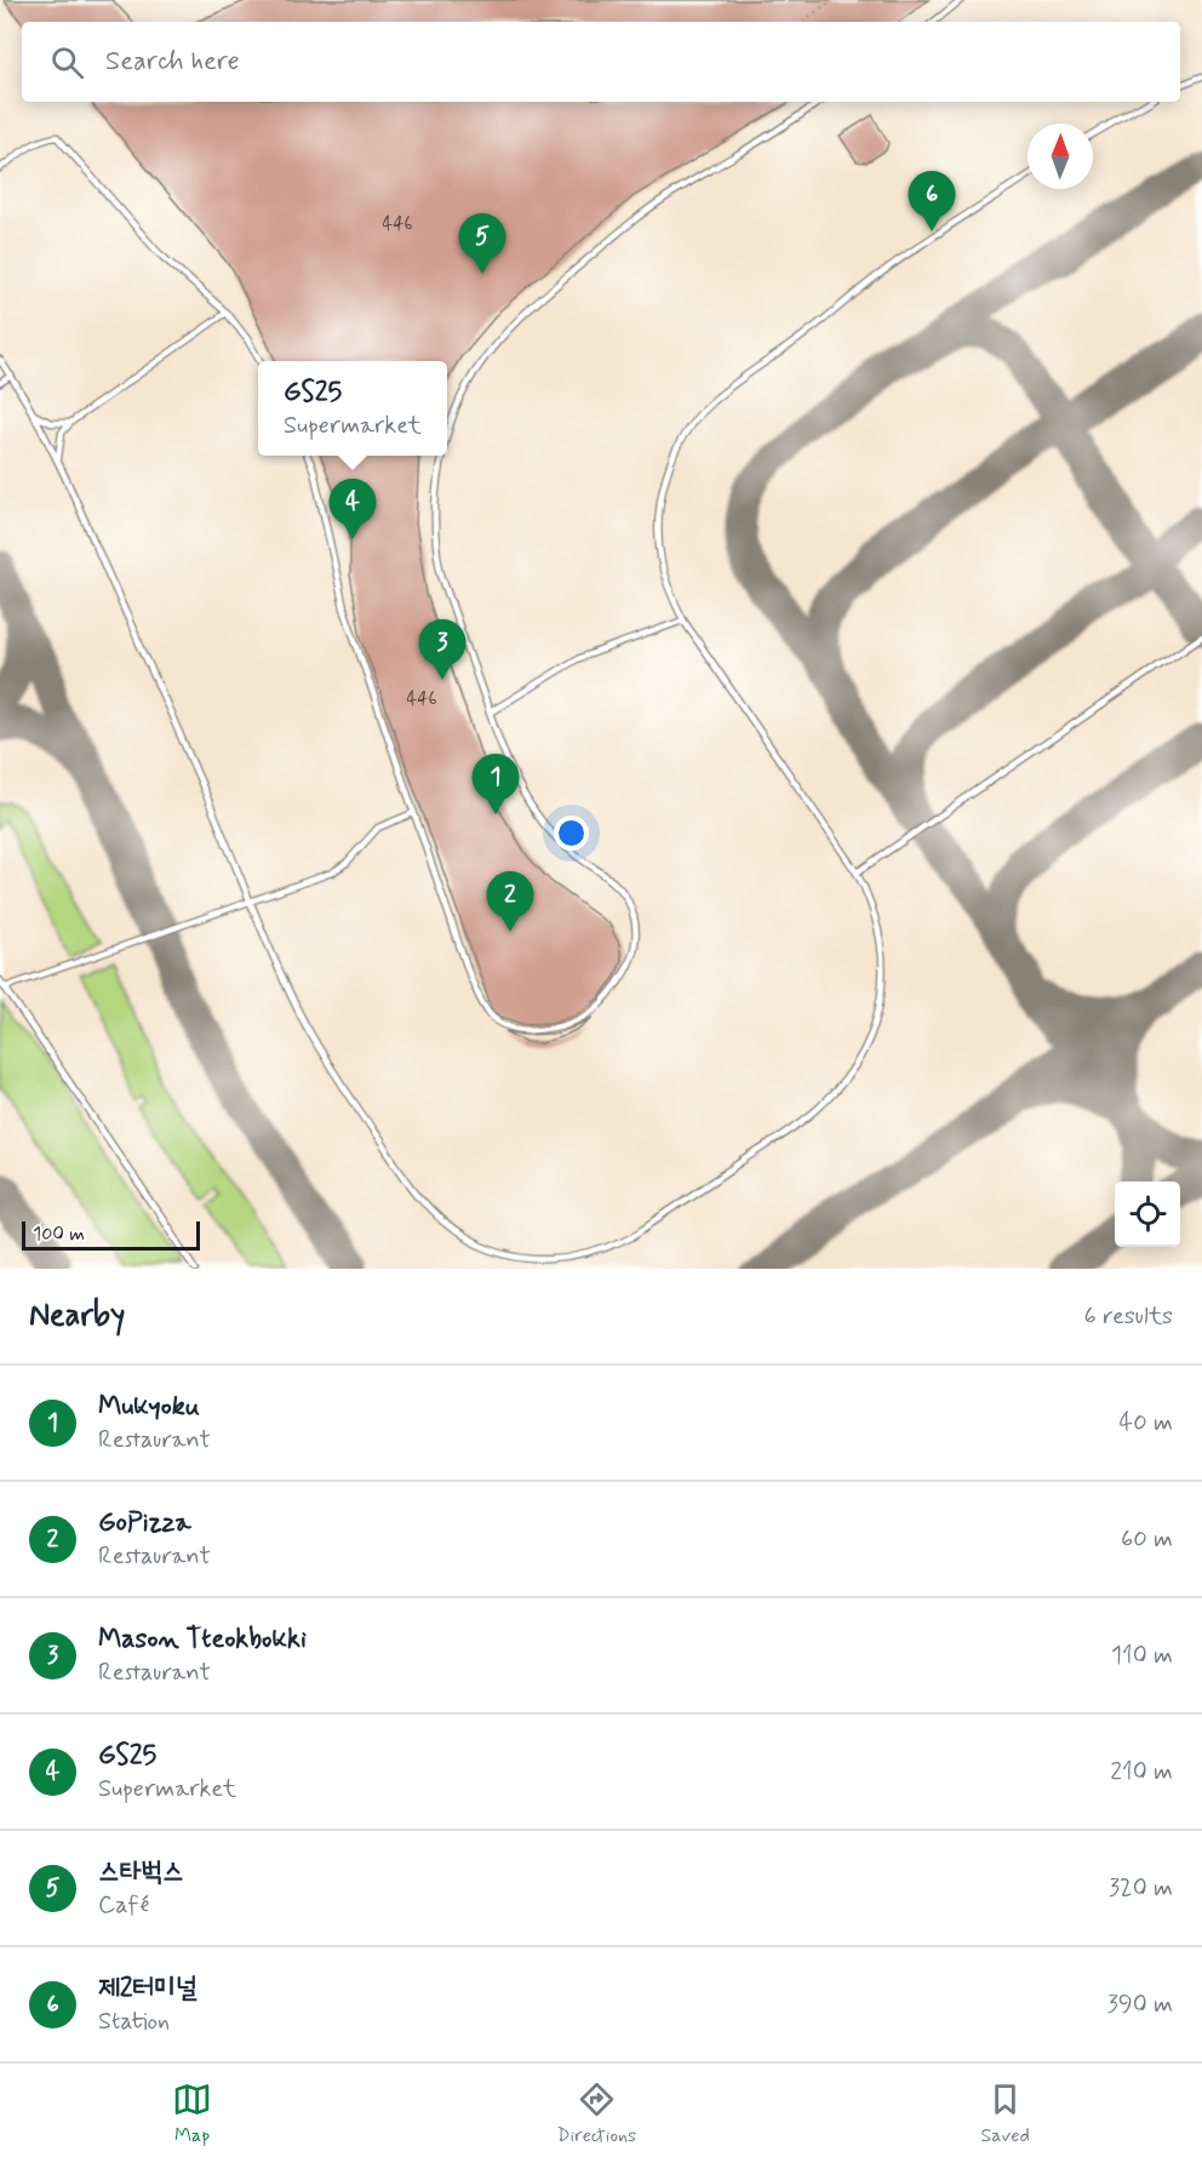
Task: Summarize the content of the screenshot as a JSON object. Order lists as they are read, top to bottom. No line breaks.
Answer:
{"house_numbers":["446","446"],"scale_bar":"100 m","north":"top","page":{"search":"Search here","pins":["6","5","4","3","1","2"],"popup":["GS25","Supermarket"],"scale":"100 m","heading":["Nearby","6 results"],"list":[{"mark":"1","name":"Mukyoku","note":"Restaurant","value":"40 m"},{"mark":"2","name":"GoPizza","note":"Restaurant","value":"60 m"},{"mark":"3","name":"Mason Tteokbokki","note":"Restaurant","value":"110 m"},{"mark":"4","name":"GS25","note":"Supermarket","value":"210 m"},{"mark":"5","name":"스타벅스","note":"Café","value":"320 m"},{"mark":"6","name":"제2터미널","note":"Station","value":"390 m"}],"nav":["Map","Directions","Saved"]}}
